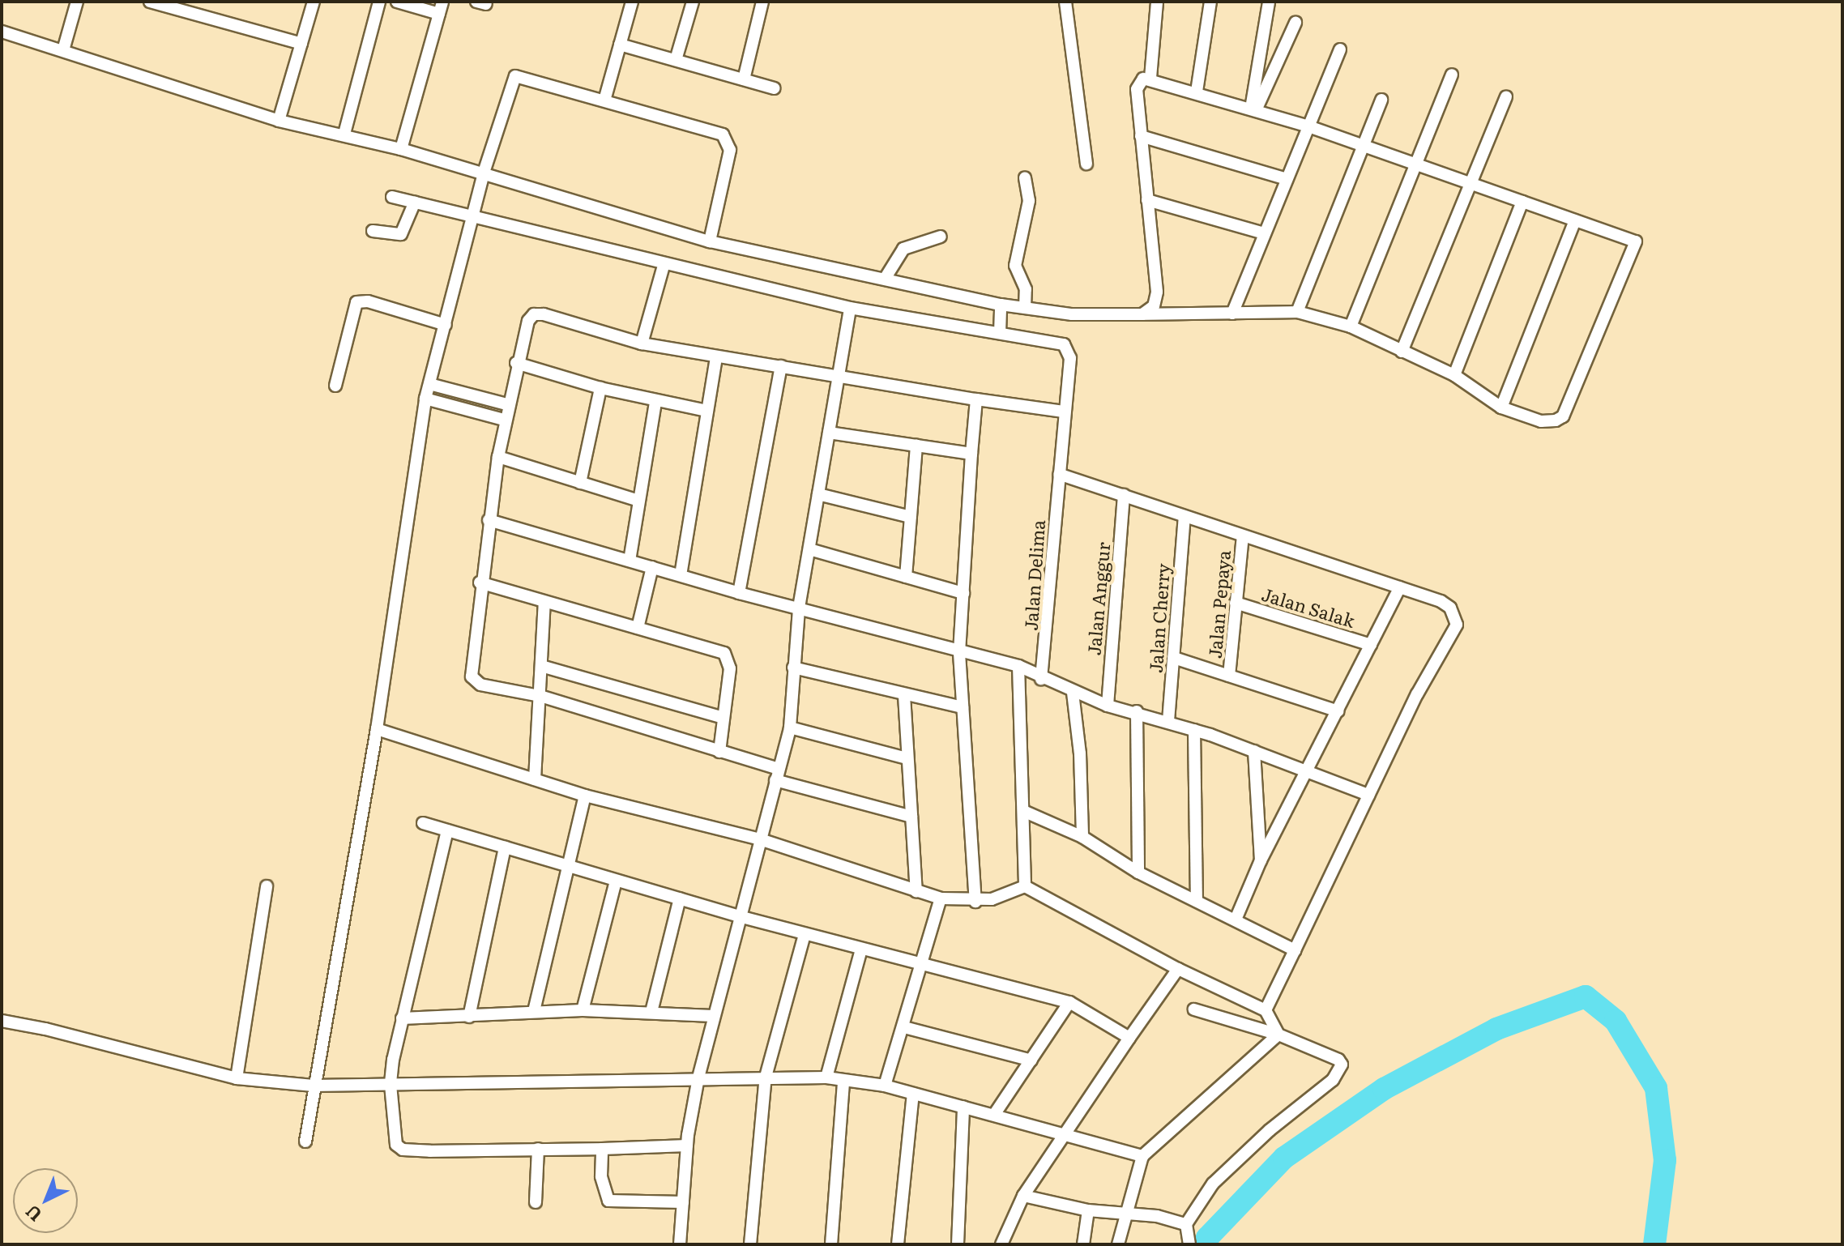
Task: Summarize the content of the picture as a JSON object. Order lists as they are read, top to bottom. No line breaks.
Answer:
{"streets":{"street":["Jalan Delima","Jalan Anggur","Jalan Pepaya","Jalan Salak","Jalan Cherry"]},"crossings":[["Jalan Pepaya","Jalan Salak"]],"north":"bottom left"}
